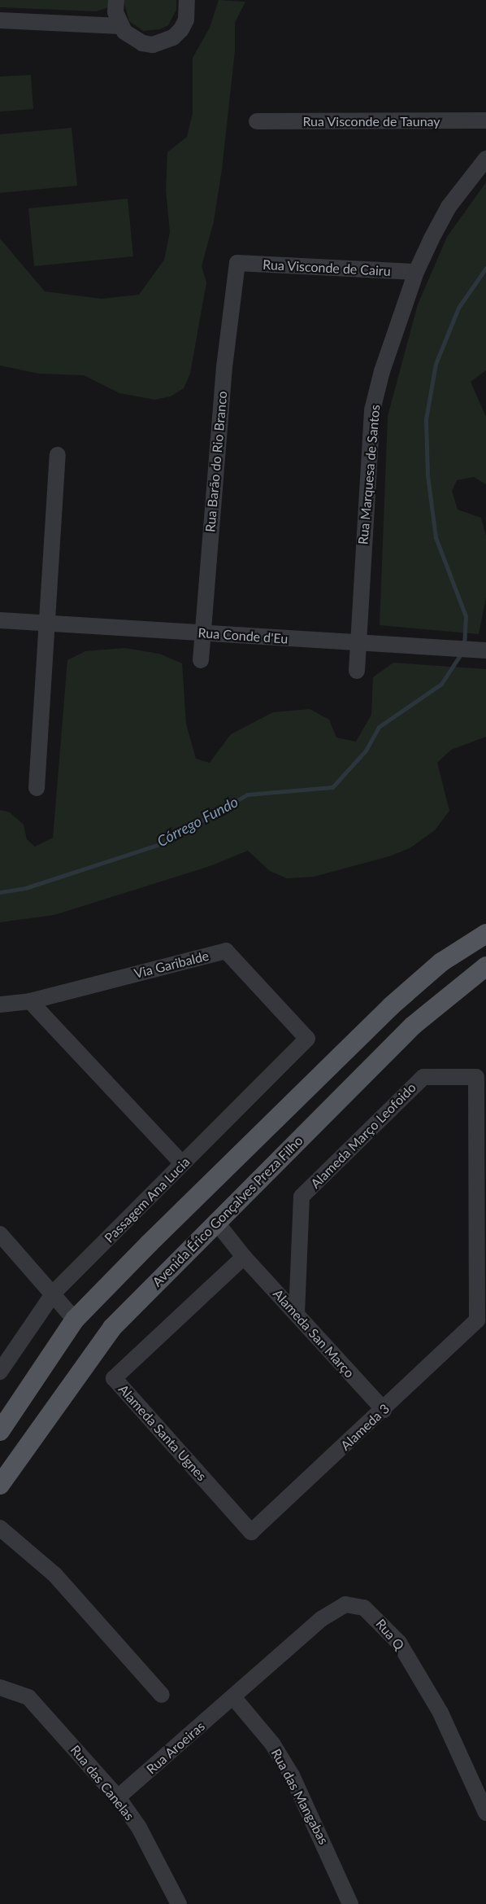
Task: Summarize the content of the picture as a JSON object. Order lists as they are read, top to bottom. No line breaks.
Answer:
{"streets":{"main road":["Avenida Érico Gonçalves Preza Filho"],"street":["Rua Visconde de Taunay","Rua Visconde de Cairu","Rua Barão do Rio Branco","Rua Marquesa de Santos","Rua Conde d'Eu","Via Garibalde","Alameda Março Leofoido","Passagem Ana Lucia","Alameda San Março","Alameda 3","Alameda Santa Ugnes","Rua Q","Rua Aroeiras","Rua das Canelas","Rua das Mangabas"]},"crossings":[["Rua Visconde de Cairu","Rua Barão do Rio Branco"],["Rua Visconde de Cairu","Rua Marquesa de Santos"],["Rua Barão do Rio Branco","Rua Conde d'Eu"],["Rua Marquesa de Santos","Rua Conde d'Eu"],["Via Garibalde","Passagem Ana Lucia"],["Alameda Março Leofoido","Alameda San Março"],["Alameda Março Leofoido","Alameda 3"],["Avenida Érico Gonçalves Preza Filho","Alameda San Março"],["Alameda San Março","Alameda 3"],["Alameda San Março","Alameda Santa Ugnes"],["Alameda 3","Alameda Santa Ugnes"],["Rua Q","Rua Aroeiras"],["Rua Q","Rua das Mangabas"],["Rua Aroeiras","Rua das Canelas"],["Rua Aroeiras","Rua das Mangabas"]],"water":["Córrego Fundo"]}
